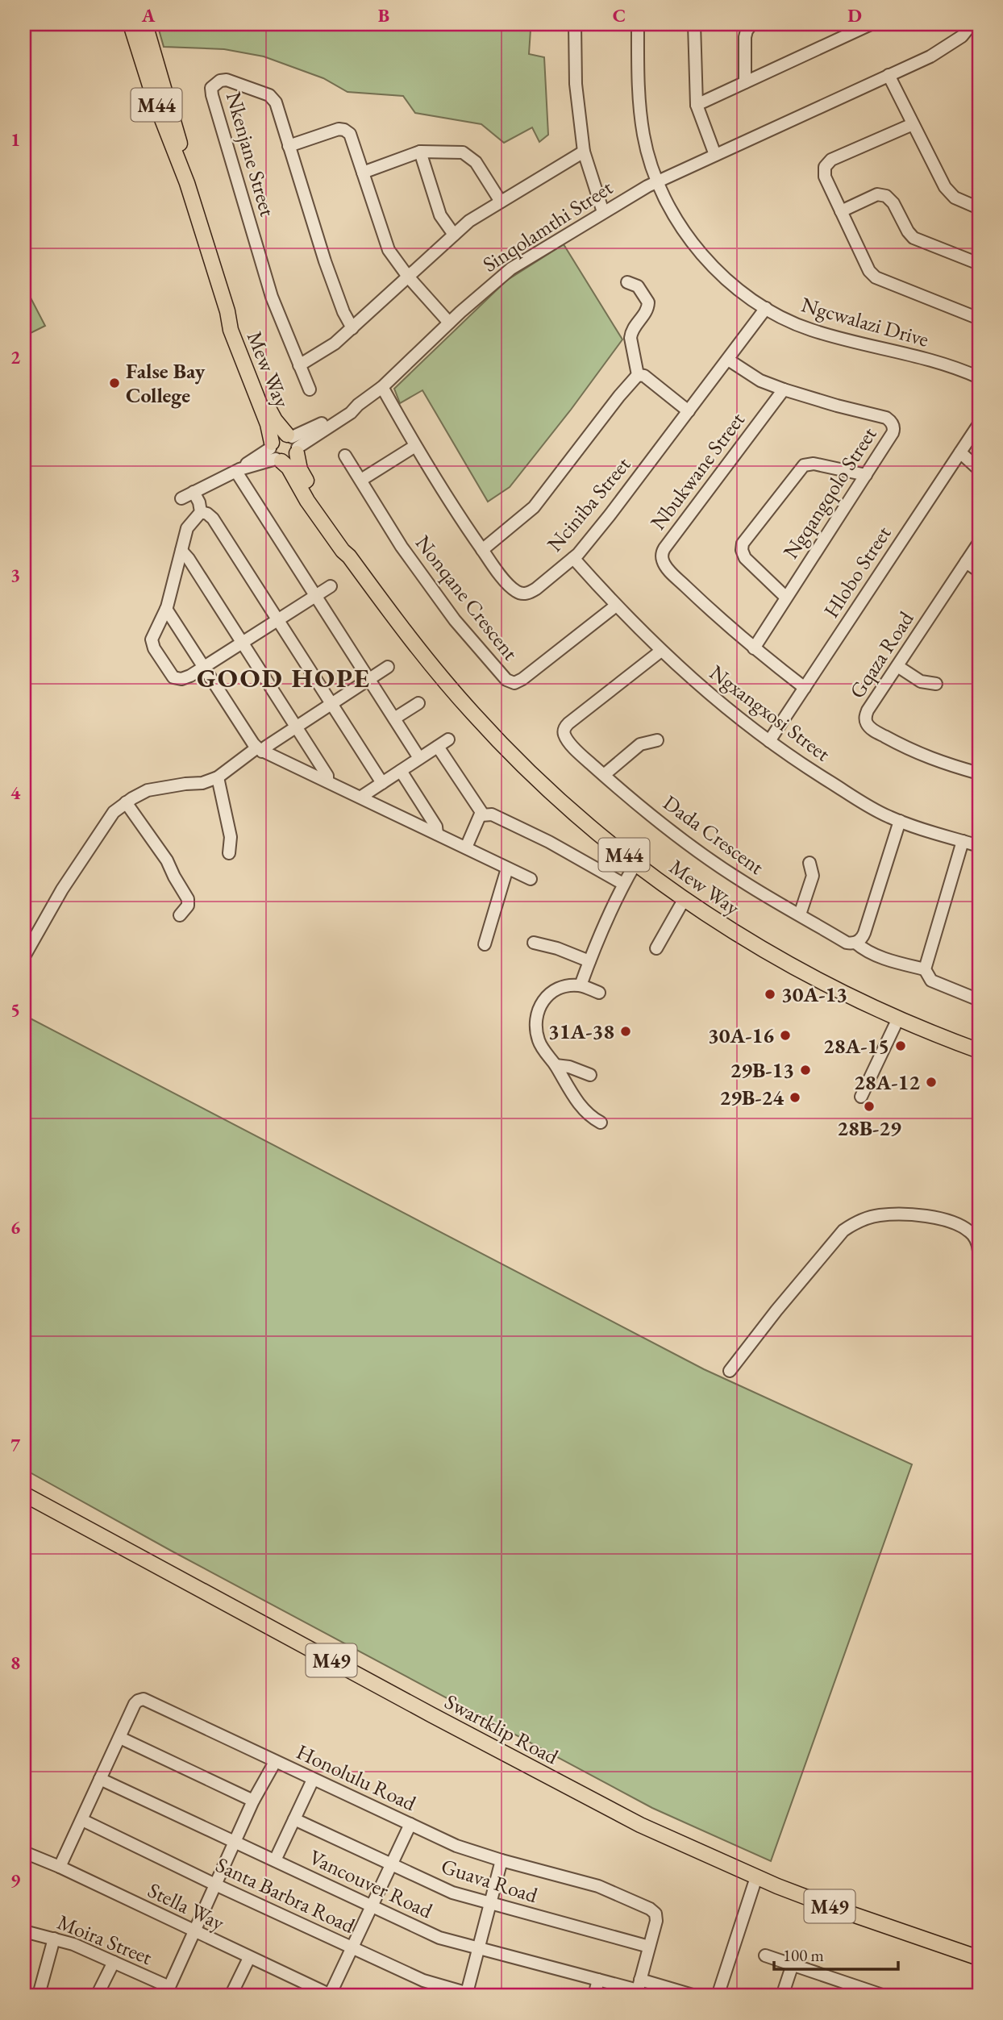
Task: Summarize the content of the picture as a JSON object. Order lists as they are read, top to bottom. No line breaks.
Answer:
{"streets":{"main road":["M44","Mew Way","M49","Swartklip Road"],"street":["Nkenjane Street","Sinqolamthi Street","Ngcwalazi Drive","Nbukwane Street","Ngqangqolo Street","Nciniba Street","Hlobo Street","Nonqane Crescent","Gqaza Road","Ngxangxosi Street","Dada Crescent","Honolulu Road","Guava Road","Vancouver Road","Santa Barbra Road","Stella Way","Moira Street"]},"crossings":[["Sinqolamthi Street","Ngcwalazi Drive"],["Sinqolamthi Street","Mew Way"],["Sinqolamthi Street","Nciniba Street"],["Ngcwalazi Drive","Nciniba Street"],["Nbukwane Street","Ngqangqolo Street"],["Nbukwane Street","Hlobo Street"],["Ngqangqolo Street","Nciniba Street"],["Nciniba Street","Ngxangxosi Street"],["Hlobo Street","Ngxangxosi Street"],["Nonqane Crescent","Ngxangxosi Street"],["Ngxangxosi Street","Dada Crescent"],["Honolulu Road","Guava Road"],["Honolulu Road","Vancouver Road"],["Honolulu Road","Santa Barbra Road"],["Honolulu Road","Stella Way"]],"districts":["GOOD HOPE"],"places":["False Bay College","30A-13","31A-38","30A-16","28A-15","29B-13","28A-12","29B-24","28B-29"],"scale_bar":"100 m","grid":{"columns":["A","B","C","D"],"rows":["1","2","3","4","5","6","7","8","9"]}}
